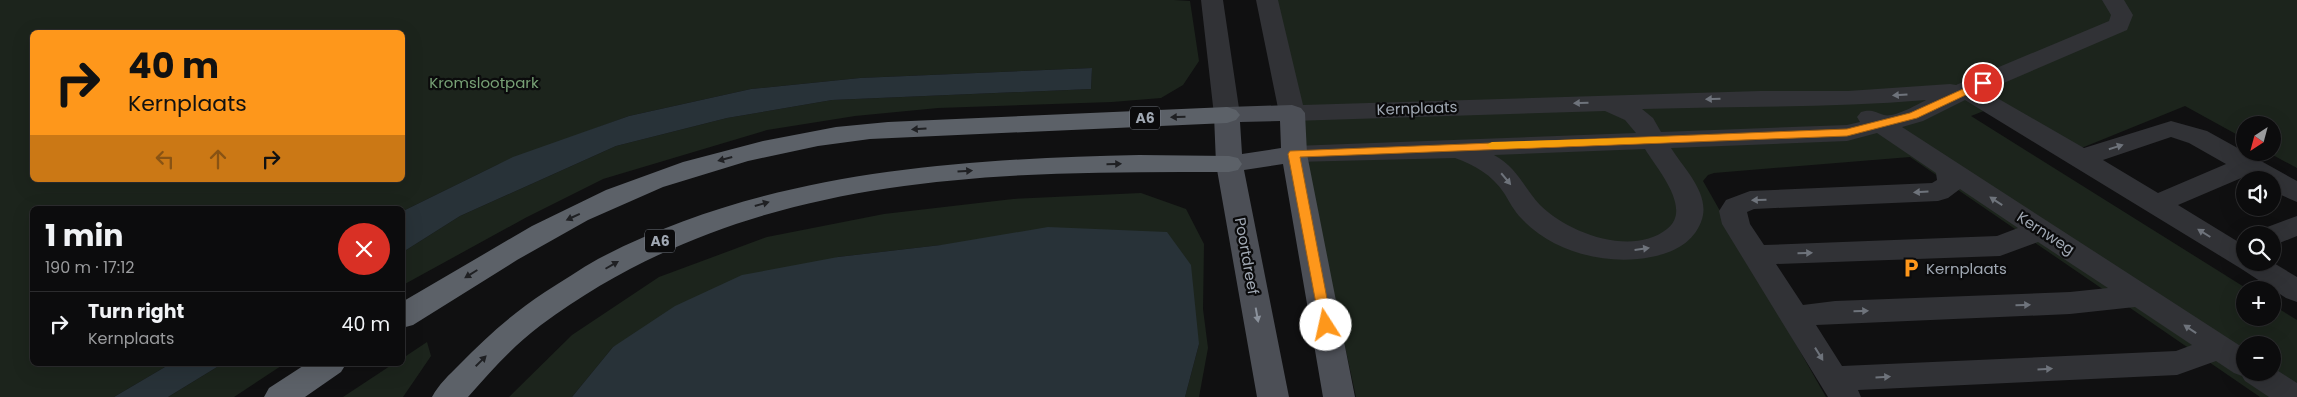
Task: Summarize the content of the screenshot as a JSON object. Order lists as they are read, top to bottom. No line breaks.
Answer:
{"streets":{"highway":["A6"],"main road":["Kernplaats","Poortdreef"],"street":["Kernweg"]},"crossings":[["Kernplaats","A6"],["Kernplaats","Kernweg"],["Kernplaats","Poortdreef"],["A6","Poortdreef"]],"parks":["Kromslootpark"],"places":{"parking":["Kernplaats"]},"north":"bottom left","page":{"turn":["40 m","Kernplaats"],"map_buttons":["+","−"],"heading":["1 min","190 m · 17:12"],"list":[{"name":"Turn right","note":"Kernplaats","value":"40 m"}]}}
